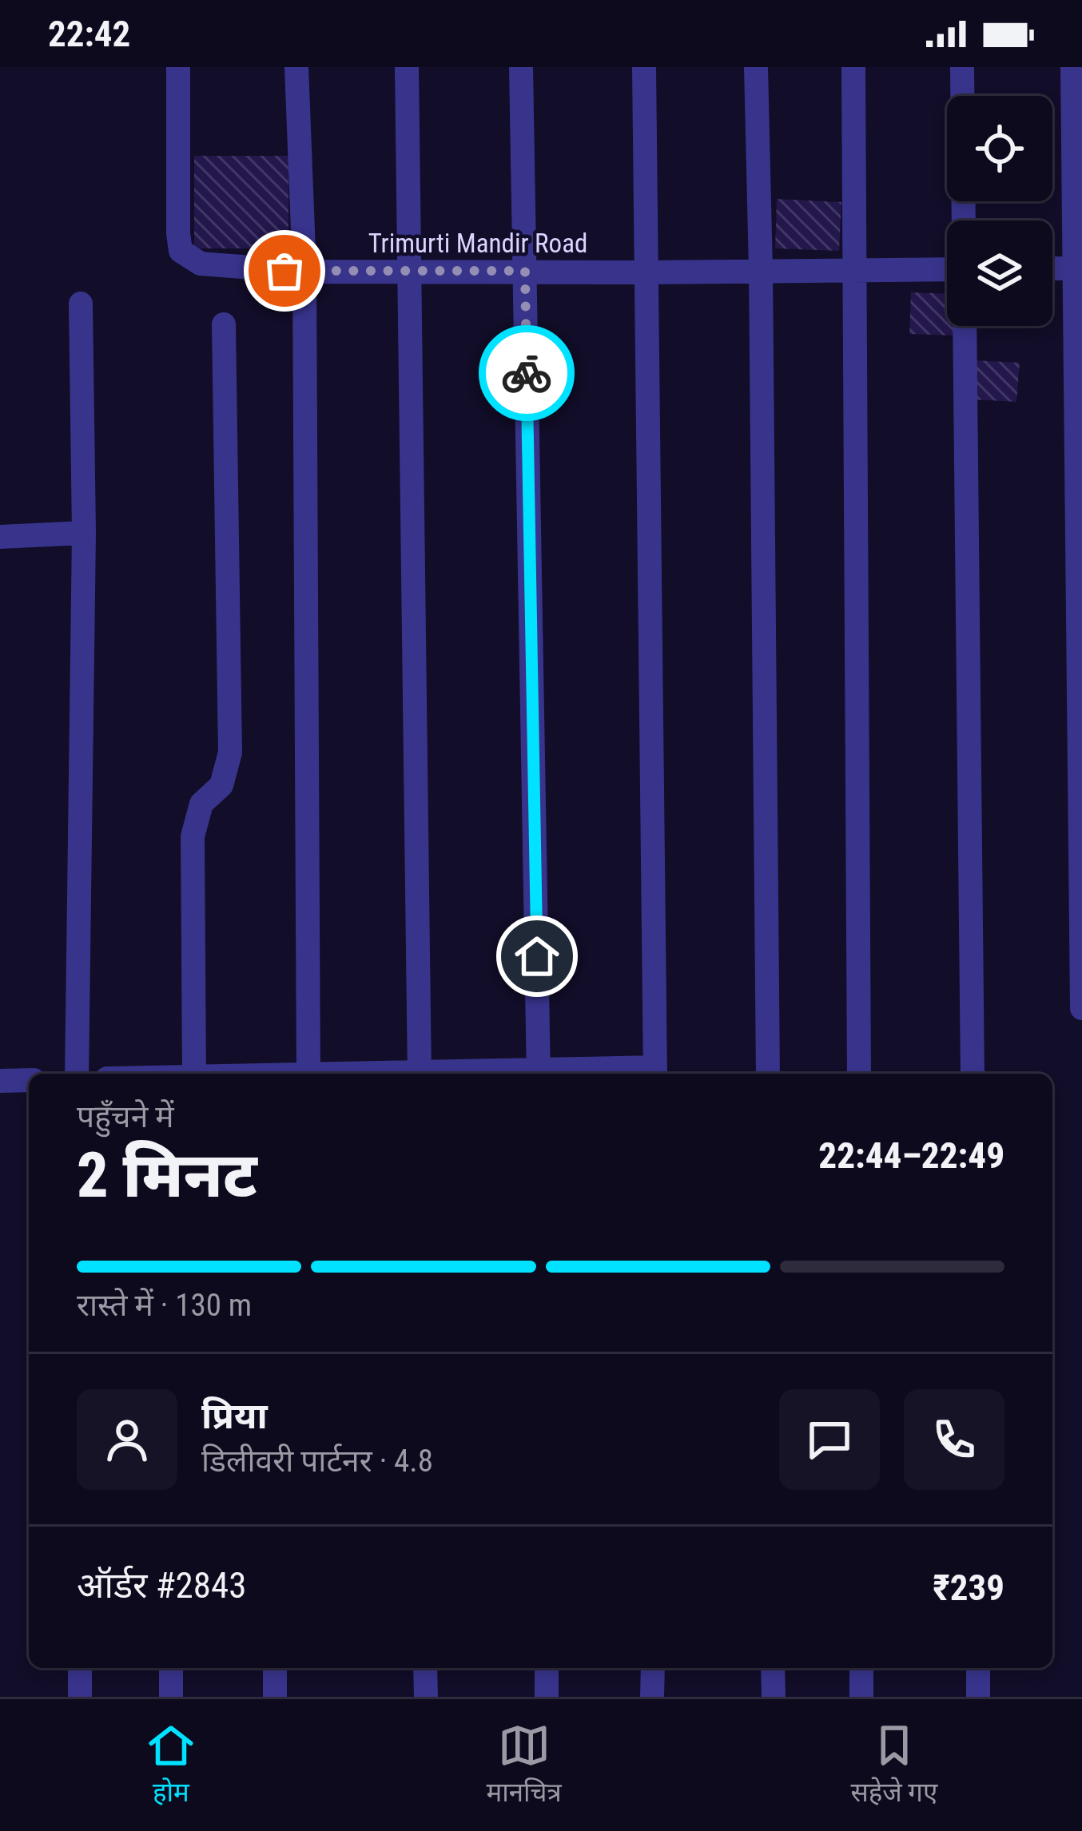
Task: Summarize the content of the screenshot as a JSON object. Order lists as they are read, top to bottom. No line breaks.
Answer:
{"streets":{"street":["Trimurti Mandir Road"]},"page":{"status":"22:42","heading":["2 मिनट","पहुँचने में","22:44–22:49"],"panel":["प्रिया","डिलीवरी पार्टनर · 4.8","ऑर्डर #2843","₹239"],"bar":"रास्ते में · 130 m","tabs":["होम","मानचित्र","सहेजे गए"]}}
